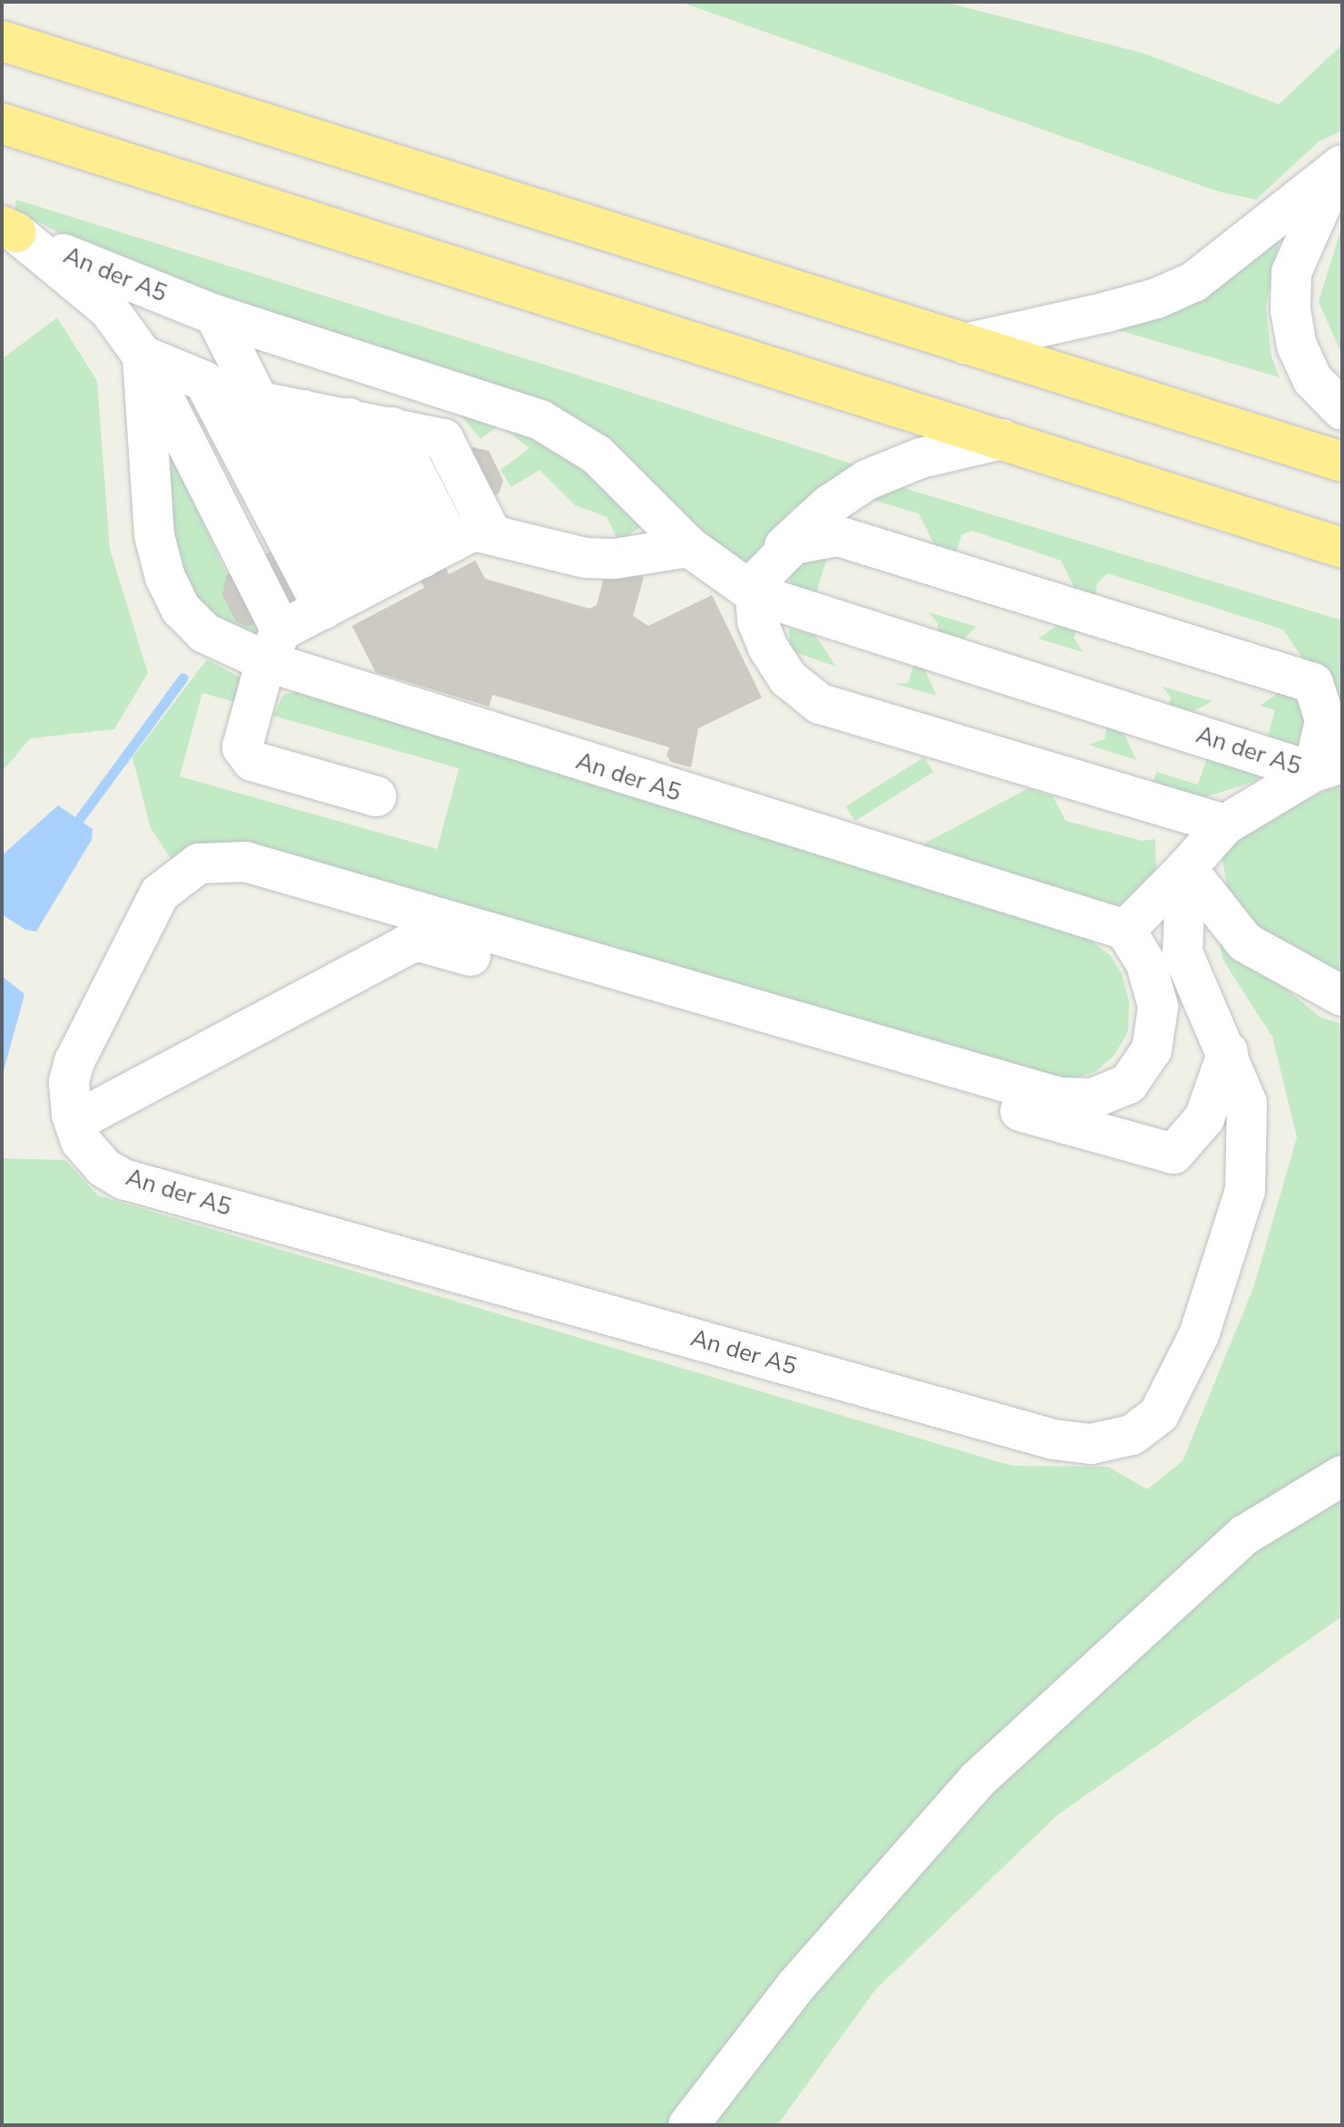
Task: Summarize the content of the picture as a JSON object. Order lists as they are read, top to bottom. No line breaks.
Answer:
{"streets":{"lane":["An der A5"]}}
